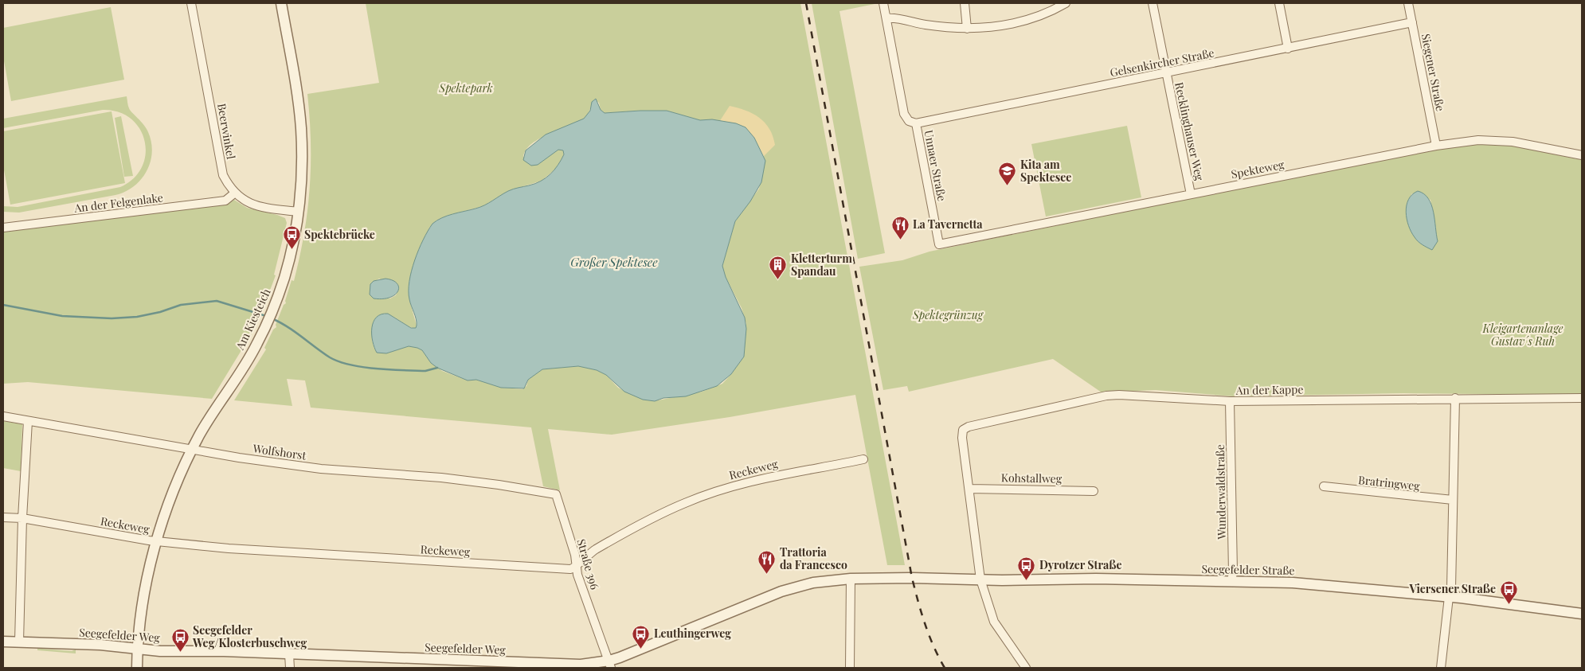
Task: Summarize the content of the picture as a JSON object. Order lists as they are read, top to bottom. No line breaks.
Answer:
{"streets":{"street":["Gelsenkircher Straße","Siegener Straße","Beerwinkel","Recklinghauser Weg","Unnaer Straße","Spekteweg","An der Felgenlake","Am Kiesteich","An der Kappe","Wolfshorst","Reckeweg","Kohstallweg","Bratringweg","Wunderwaldstraße","Straße 396","Seegefelder Straße","Seegefelder Weg"]},"crossings":[["Gelsenkircher Straße","Siegener Straße"],["Gelsenkircher Straße","Recklinghauser Weg"],["Gelsenkircher Straße","Unnaer Straße"],["Siegener Straße","Spekteweg"],["Beerwinkel","An der Felgenlake"],["Beerwinkel","Am Kiesteich"],["Recklinghauser Weg","Spekteweg"],["Unnaer Straße","Spekteweg"],["Am Kiesteich","Wolfshorst"],["Am Kiesteich","Reckeweg"],["Am Kiesteich","Seegefelder Weg"],["An der Kappe","Kohstallweg"],["An der Kappe","Wunderwaldstraße"],["Wolfshorst","Straße 396"],["Reckeweg","Straße 396"],["Wunderwaldstraße","Seegefelder Straße"],["Straße 396","Seegefelder Weg"],["Seegefelder Straße","Seegefelder Weg"]],"water":["Großer Spektesee"],"parks":["Spektepark","Spektegrünzug","Kleigartenanlage Gustav´s Ruh"],"places":{"school or university":["Kita am Spektesee"],"restaurant":["La Tavernetta","Trattoria da Francesco"],"bus stop":["Spektebrücke","Dyrotzer Straße","Viersener Straße","Leuthingerweg","Seegefelder Weg/Klosterbuschweg"],"building":["Kletterturm Spandau"]}}
